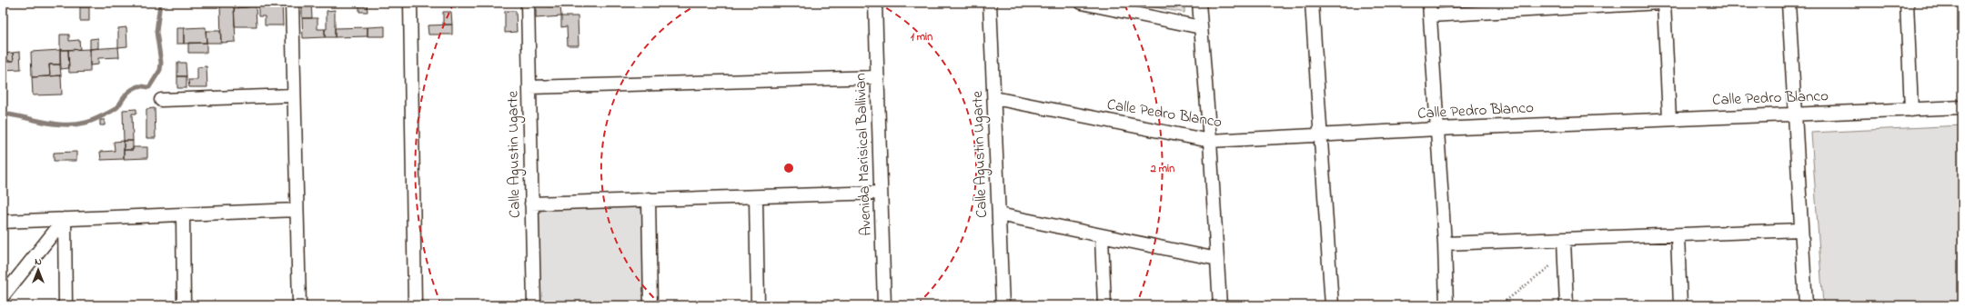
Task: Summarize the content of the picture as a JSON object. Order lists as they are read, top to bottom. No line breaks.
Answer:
{"streets":{"street":["Calle Pedro Blanco","Calle Agustin Ugarte","Avenida Marisical Ballivian"]},"crossings":[["Calle Pedro Blanco","Calle Agustin Ugarte"]],"north":"top","rings":["1 min","2 min"]}
